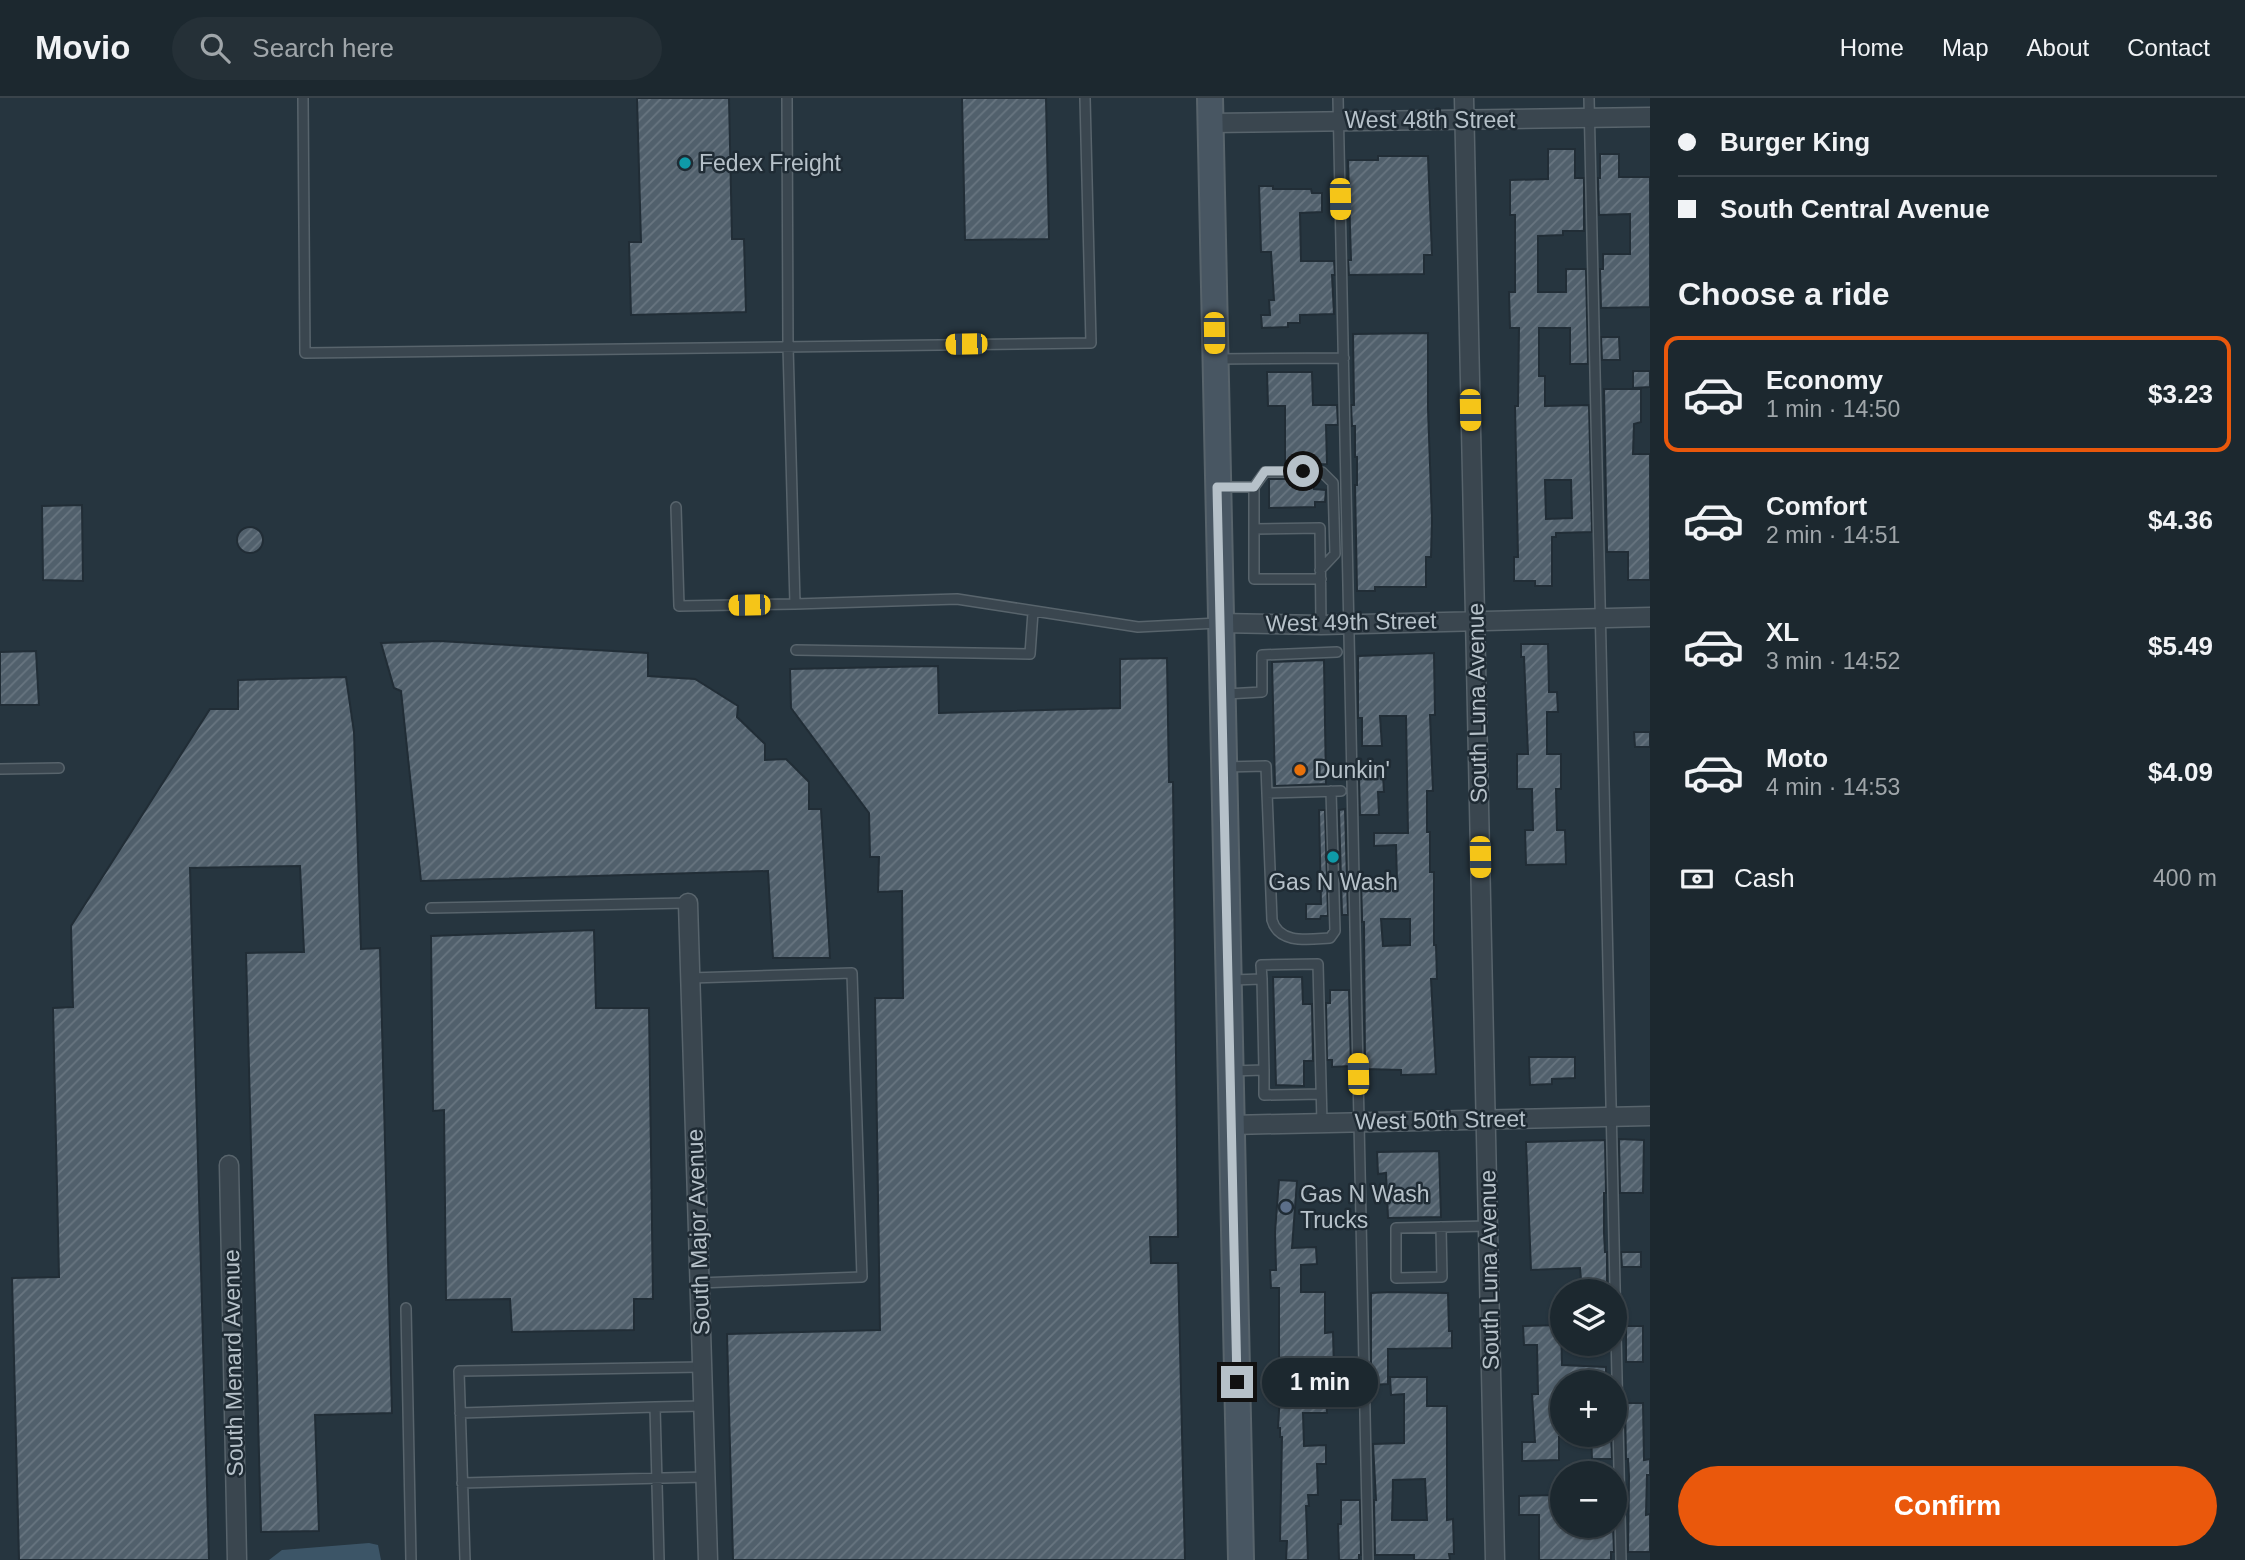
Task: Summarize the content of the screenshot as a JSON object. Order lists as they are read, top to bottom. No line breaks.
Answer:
{"streets":{"street":["West 48th Street","West 49th Street","South Luna Avenue","West 50th Street","South Major Avenue","South Menard Avenue"]},"crossings":[["West 48th Street","South Luna Avenue"],["West 49th Street","South Luna Avenue"],["South Luna Avenue","West 50th Street"]],"places":["Fedex Freight","Dunkin'","Gas N Wash","Gas N Wash Trucks"],"page":{"header":"Movio","search":"Search here","nav":["Home","Map","About","Contact"],"banner":["Burger King","South Central Avenue"],"heading":"Choose a ride","list":[{"name":"Economy","note":"1 min · 14:50","value":"$3.23"},{"name":"Comfort","note":"2 min · 14:51","value":"$4.36"},{"name":"XL","note":"3 min · 14:52","value":"$5.49"},{"name":"Moto","note":"4 min · 14:53","value":"$4.09"}],"pay":["Cash","400 m"],"map_buttons":["+","−"],"bubble":"1 min","buttons":"Confirm"}}
